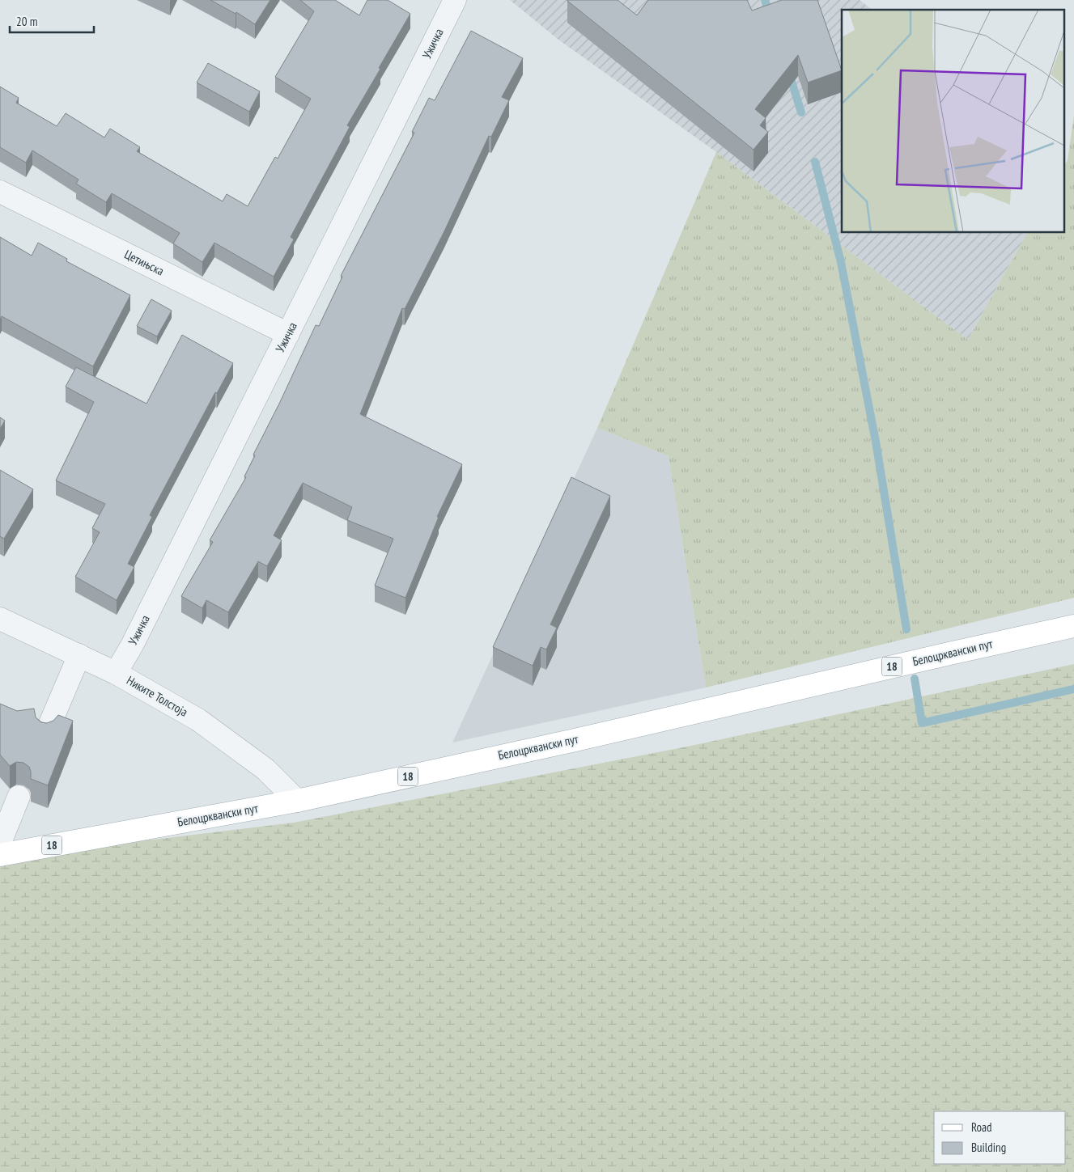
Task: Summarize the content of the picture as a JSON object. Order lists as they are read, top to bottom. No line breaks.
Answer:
{"streets":{"main road":["Белоцрквански пут","18"],"street":["Ужичка","Цетињска","Никите Толстоја"]},"crossings":[["Ужичка","Цетињска"],["Ужичка","Никите Толстоја"],["Белоцрквански пут","Никите Толстоја"]],"legend":["Road","Building"],"scale_bar":"20 m"}
